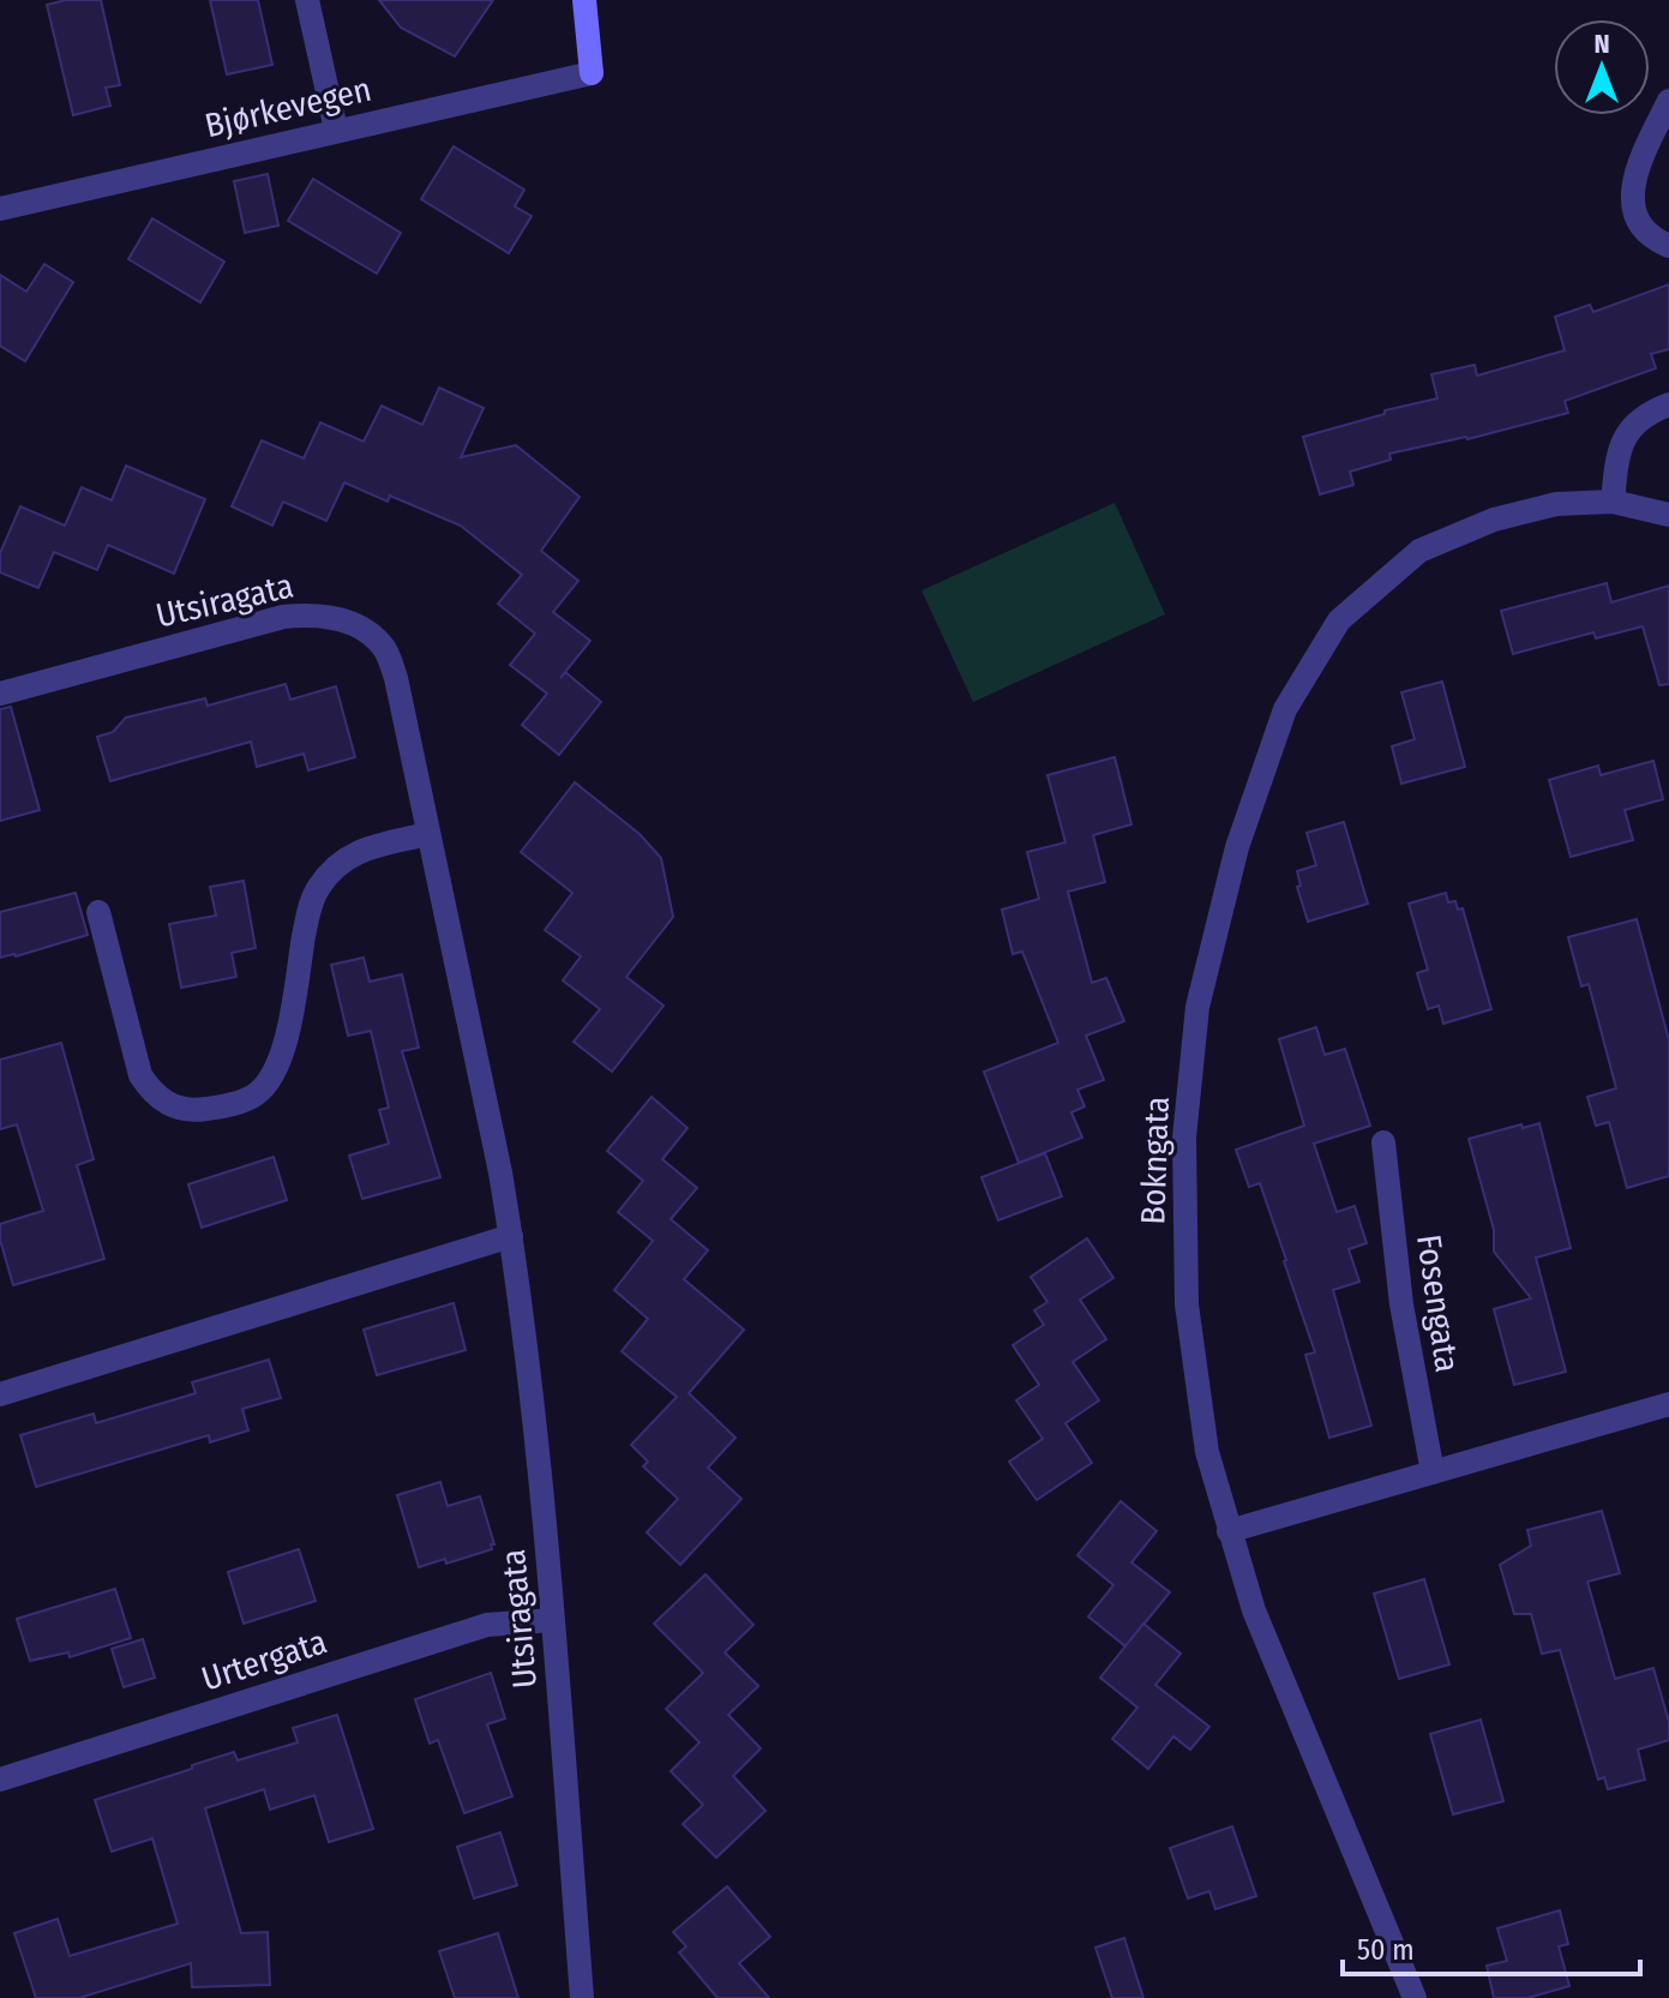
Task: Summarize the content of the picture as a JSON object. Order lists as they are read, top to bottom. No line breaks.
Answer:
{"streets":{"street":["Bjørkevegen","Utsiragata","Bokngata","Fosengata","Urtergata"]},"crossings":[["Utsiragata","Urtergata"]],"scale_bar":"50 m","north":"top"}
